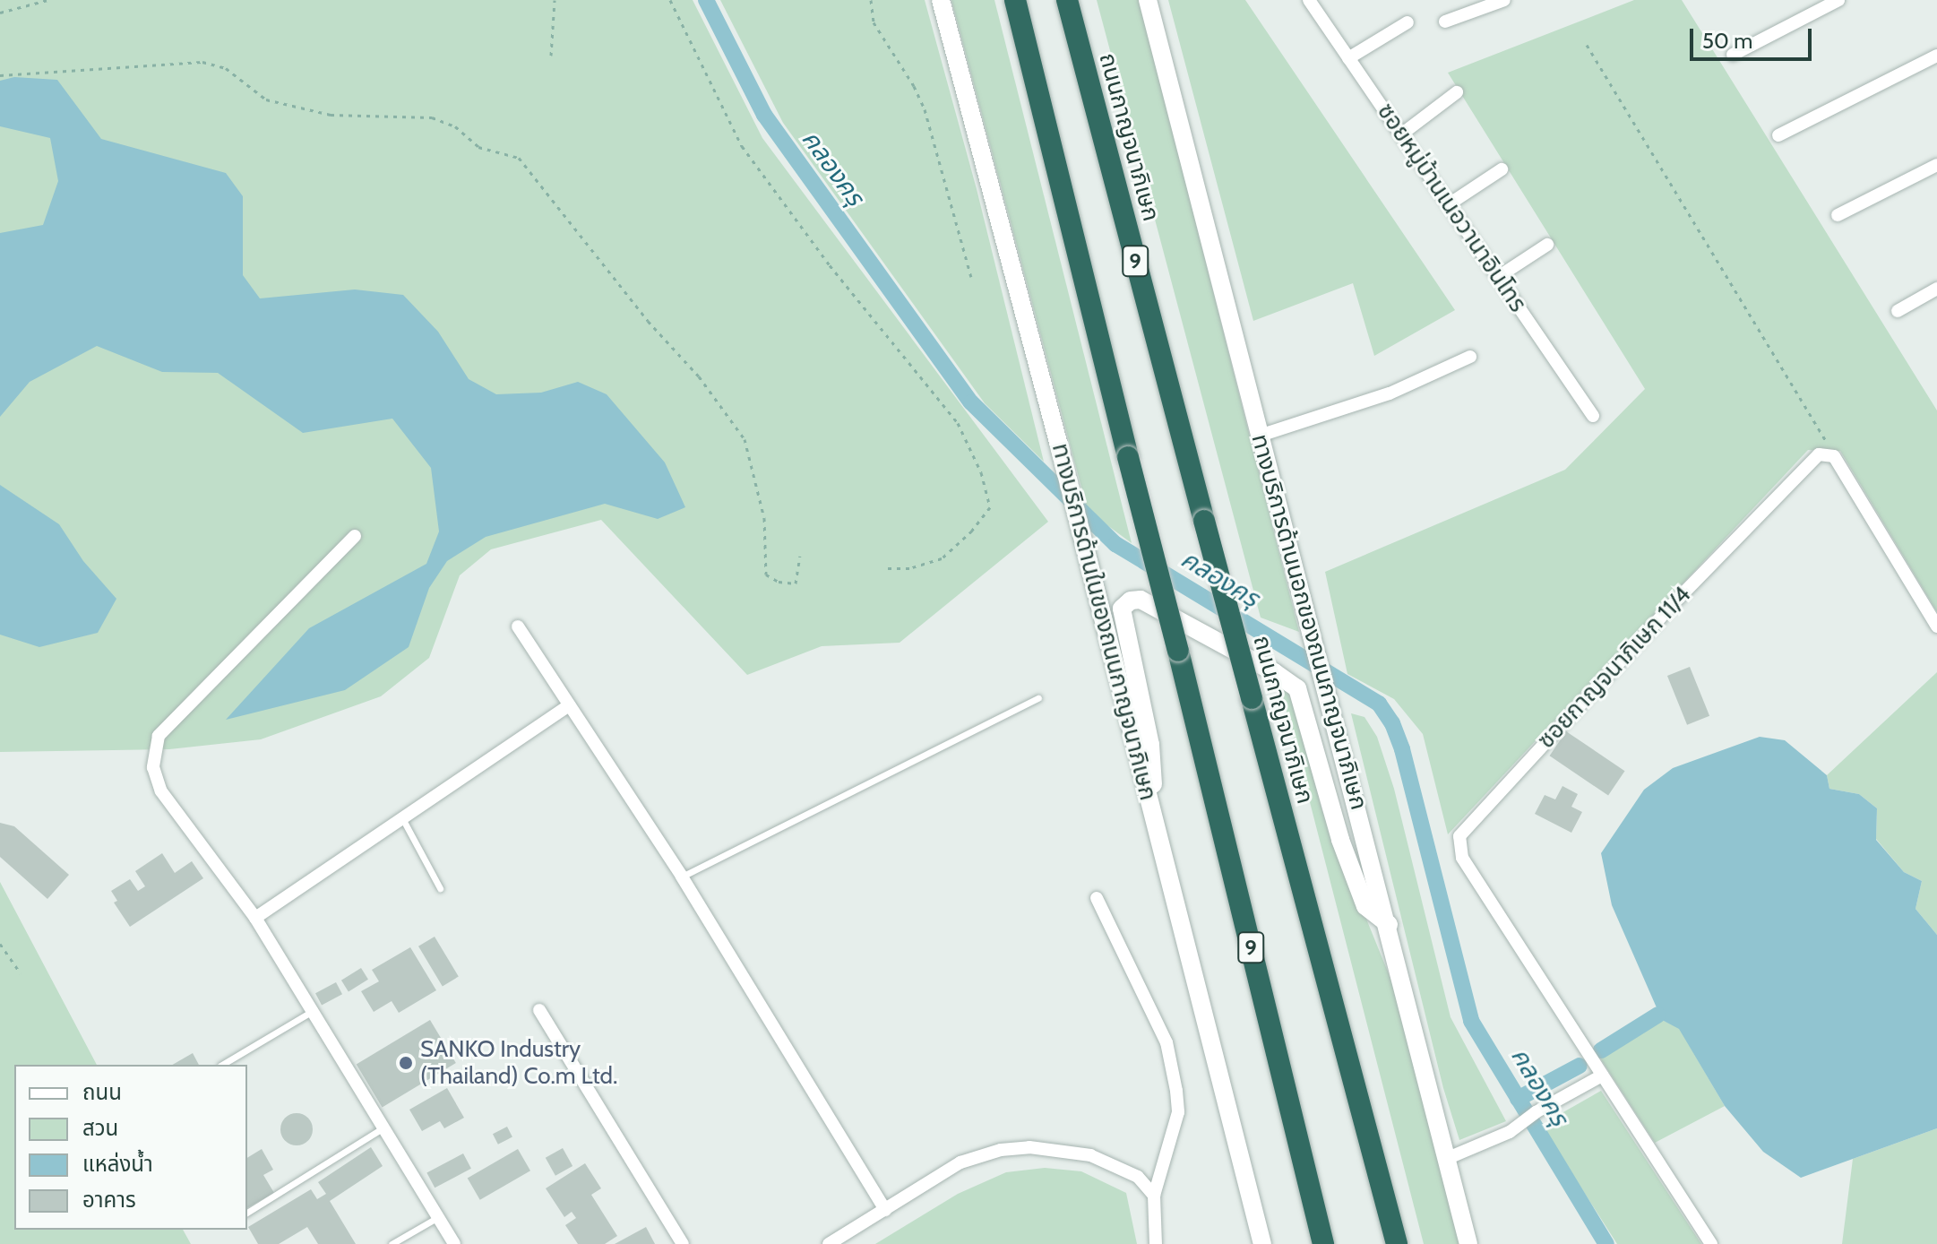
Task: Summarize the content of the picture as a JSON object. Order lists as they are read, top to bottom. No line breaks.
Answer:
{"streets":{"highway":["ถนนกาญจนาภิเษก","9"],"main road":["ทางบริการด้านในของถนนกาญจนาภิเษก","ทางบริการด้านนอกของถนนกาญจนาภิเษก"],"street":["ซอยหมู่บ้านเนอวานาอินโทร","ซอยกาญจนาภิเษก 11/4"]},"water":["คลองครุ"],"places":["SANKO Industry (Thailand) Co.m Ltd."],"legend":["ถนน","สวน","แหล่งน้ำ","อาคาร"],"scale_bar":"50 m"}
